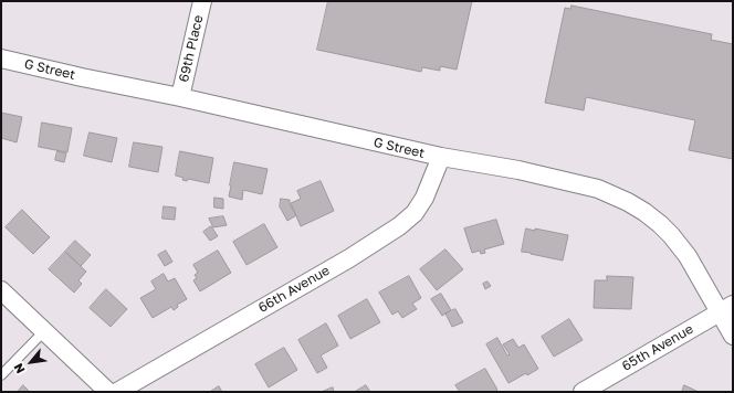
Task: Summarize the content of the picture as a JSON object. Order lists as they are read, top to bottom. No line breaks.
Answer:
{"streets":{"street":["69th Place","G Street","66th Avenue","65th Avenue"]},"crossings":[["69th Place","G Street"],["G Street","66th Avenue"],["G Street","65th Avenue"]],"north":"bottom left"}
